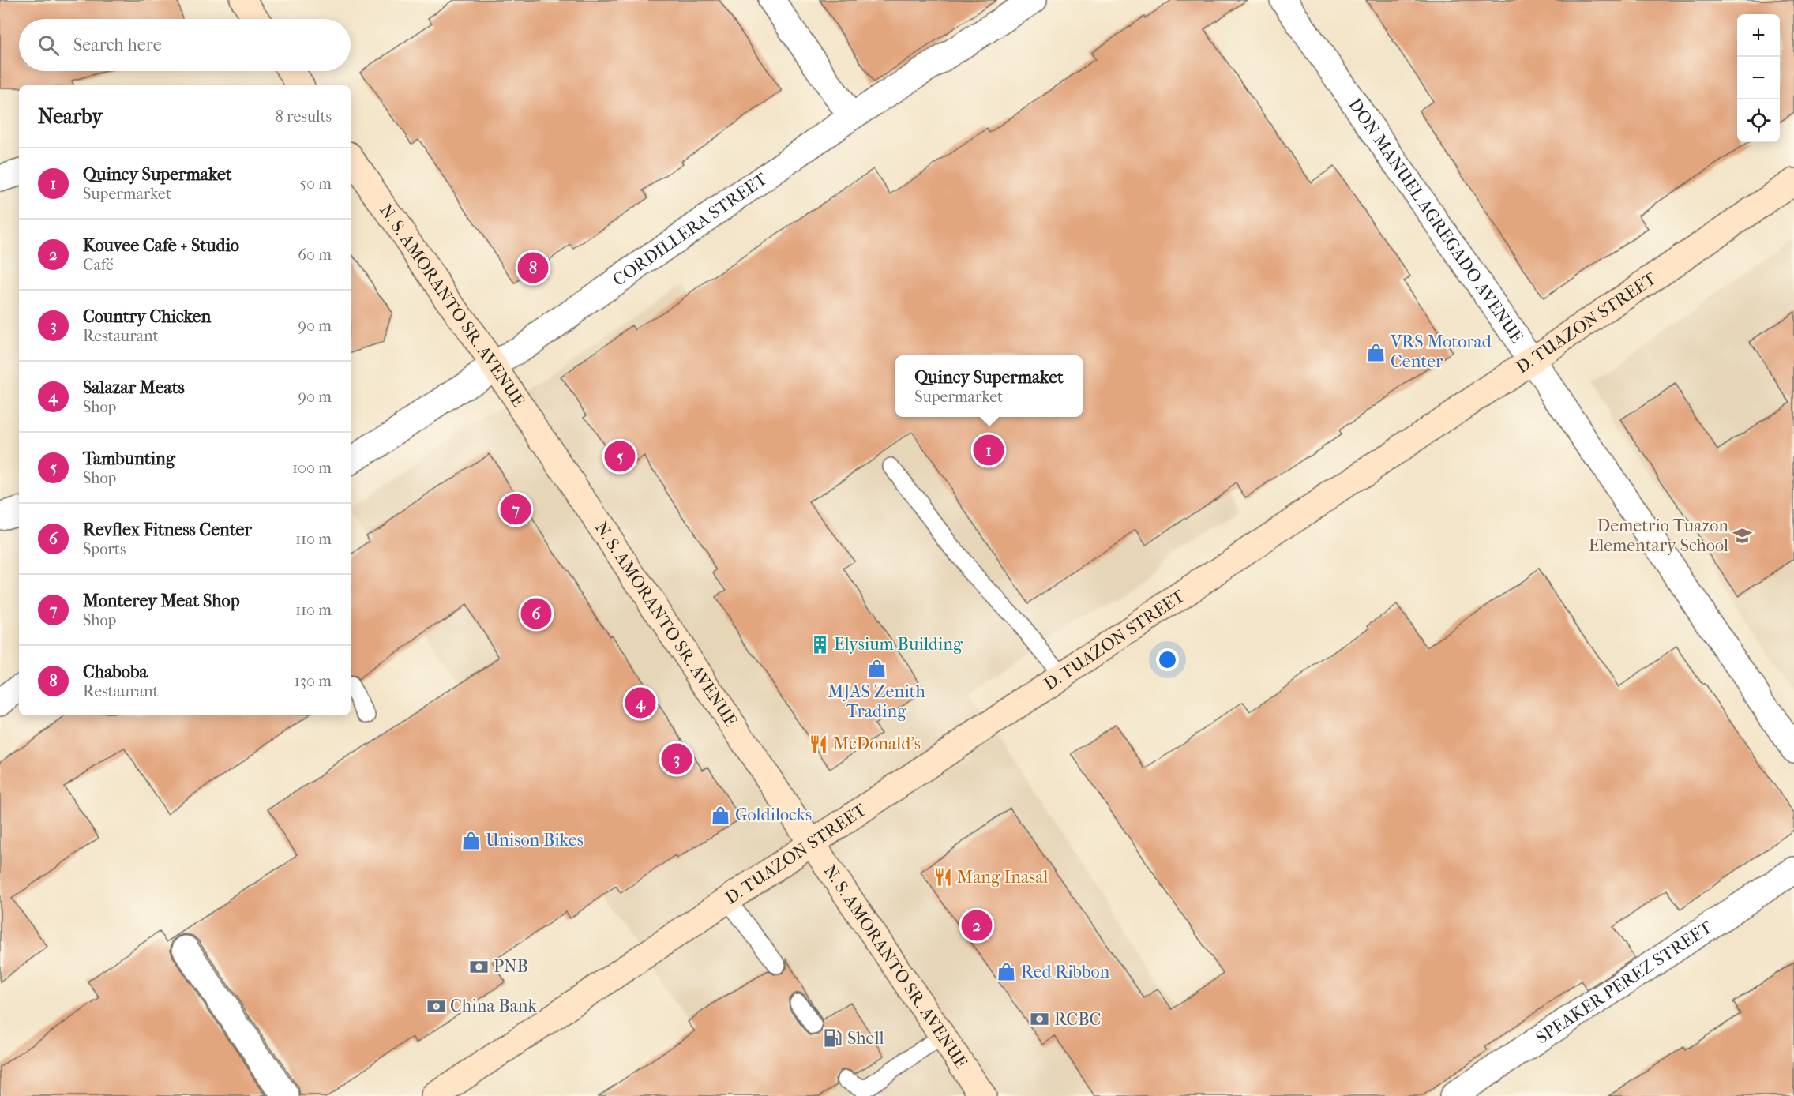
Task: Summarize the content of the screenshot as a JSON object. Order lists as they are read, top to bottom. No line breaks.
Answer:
{"streets":{"street":["DON MANUEL AGREGADO AVENUE","CORDILLERA STREET","N. S. AMORANTO SR. AVENUE","D. TUAZON STREET","SPEAKER PEREZ STREET"]},"crossings":[["DON MANUEL AGREGADO AVENUE","D. TUAZON STREET"],["CORDILLERA STREET","N. S. AMORANTO SR. AVENUE"],["N. S. AMORANTO SR. AVENUE","D. TUAZON STREET"]],"places":{"shop":["VRS Motorad Center","MJAS Zenith Trading","Goldilocks","Unison Bikes","Red Ribbon"],"school or university":["Demetrio Tuazon Elementary School"],"building":["Elysium Building"],"restaurant":["McDonald's","Mang Inasal"],"bank":["PNB","China Bank","RCBC"],"fuel station":["Shell"]},"page":{"map_buttons":["+","−"],"search":"Search here","heading":["Nearby","8 results"],"list":[{"mark":"1","name":"Quincy Supermaket","note":"Supermarket","value":"50 m"},{"mark":"2","name":"Kouvee Cafe + Studio","note":"Café","value":"60 m"},{"mark":"3","name":"Country Chicken","note":"Restaurant","value":"90 m"},{"mark":"4","name":"Salazar Meats","note":"Shop","value":"90 m"},{"mark":"5","name":"Tambunting","note":"Shop","value":"100 m"},{"mark":"6","name":"Revflex Fitness Center","note":"Sports","value":"110 m"},{"mark":"7","name":"Monterey Meat Shop","note":"Shop","value":"110 m"},{"mark":"8","name":"Chaboba","note":"Restaurant","value":"130 m"}],"pins":["8","1","5","7","6","4","3","2"],"popup":["Quincy Supermaket","Supermarket"]}}
